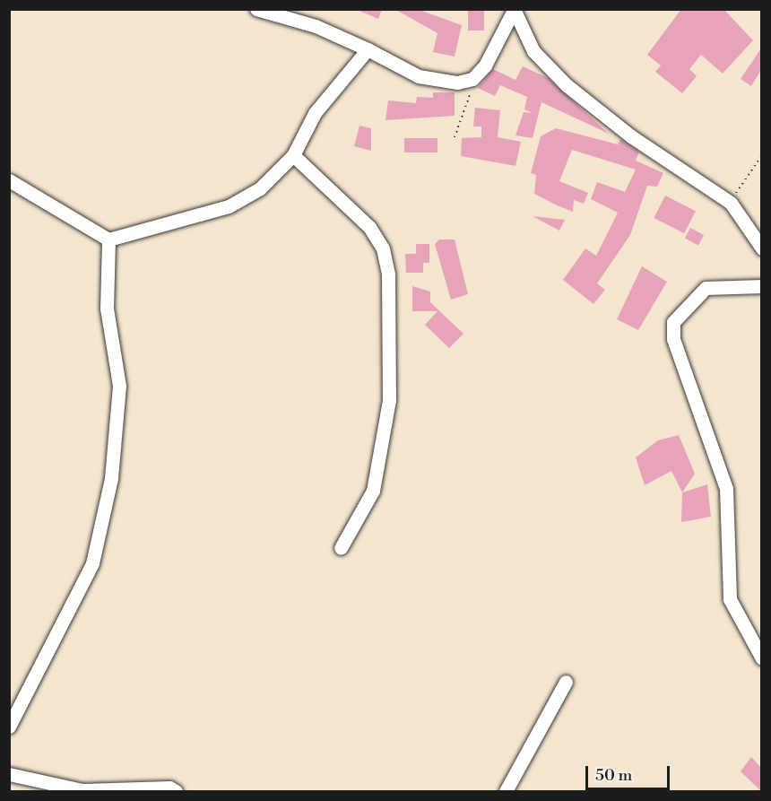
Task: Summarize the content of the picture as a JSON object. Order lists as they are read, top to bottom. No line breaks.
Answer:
{"scale_bar":"50 m"}
